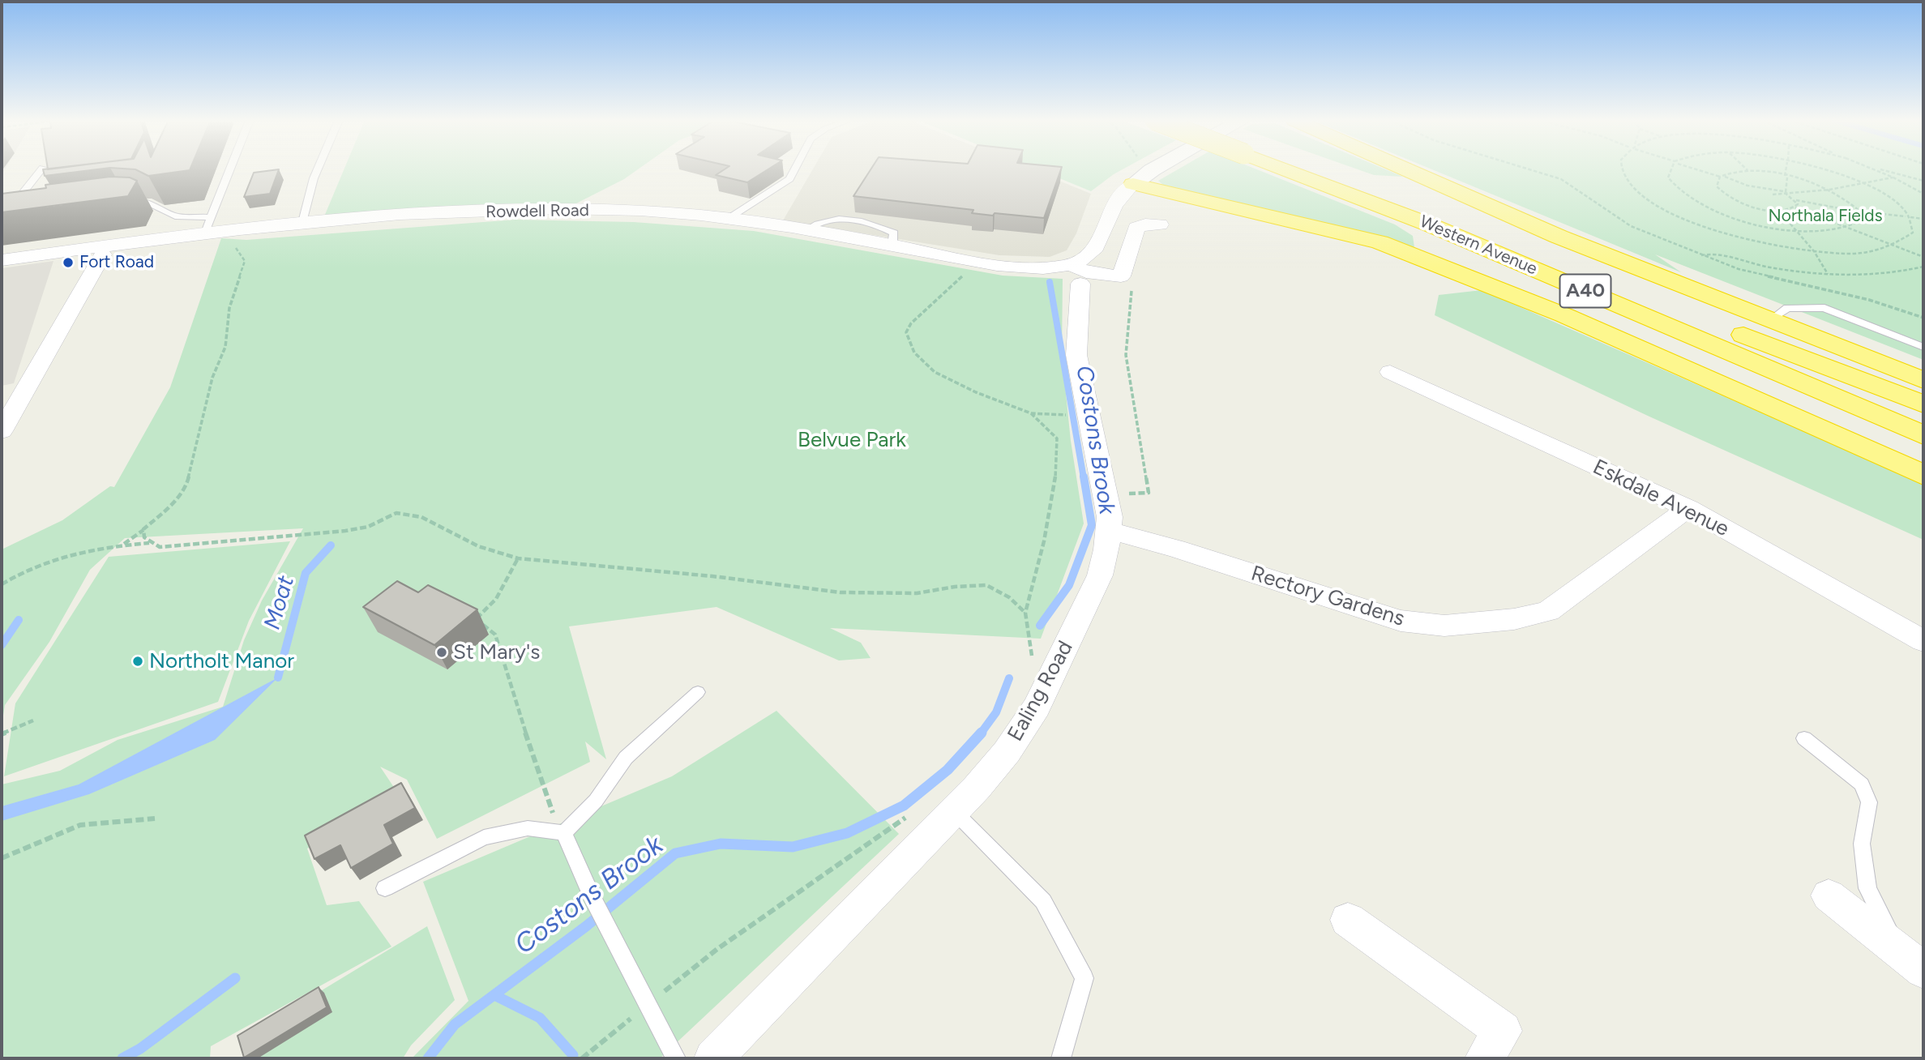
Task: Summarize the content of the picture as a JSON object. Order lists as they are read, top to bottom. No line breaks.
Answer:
{"streets":{"highway":["Western Avenue","A40"],"street":["Rowdell Road","Eskdale Avenue","Rectory Gardens","Ealing Road"]},"crossings":[["Rowdell Road","Ealing Road"],["Western Avenue","A40"],["Eskdale Avenue","Rectory Gardens"],["Rectory Gardens","Ealing Road"]],"water":["Costons Brook","Moat"],"parks":["Northala Fields","Belvue Park"],"places":["Fort Road","St Mary's","Northolt Manor"]}
